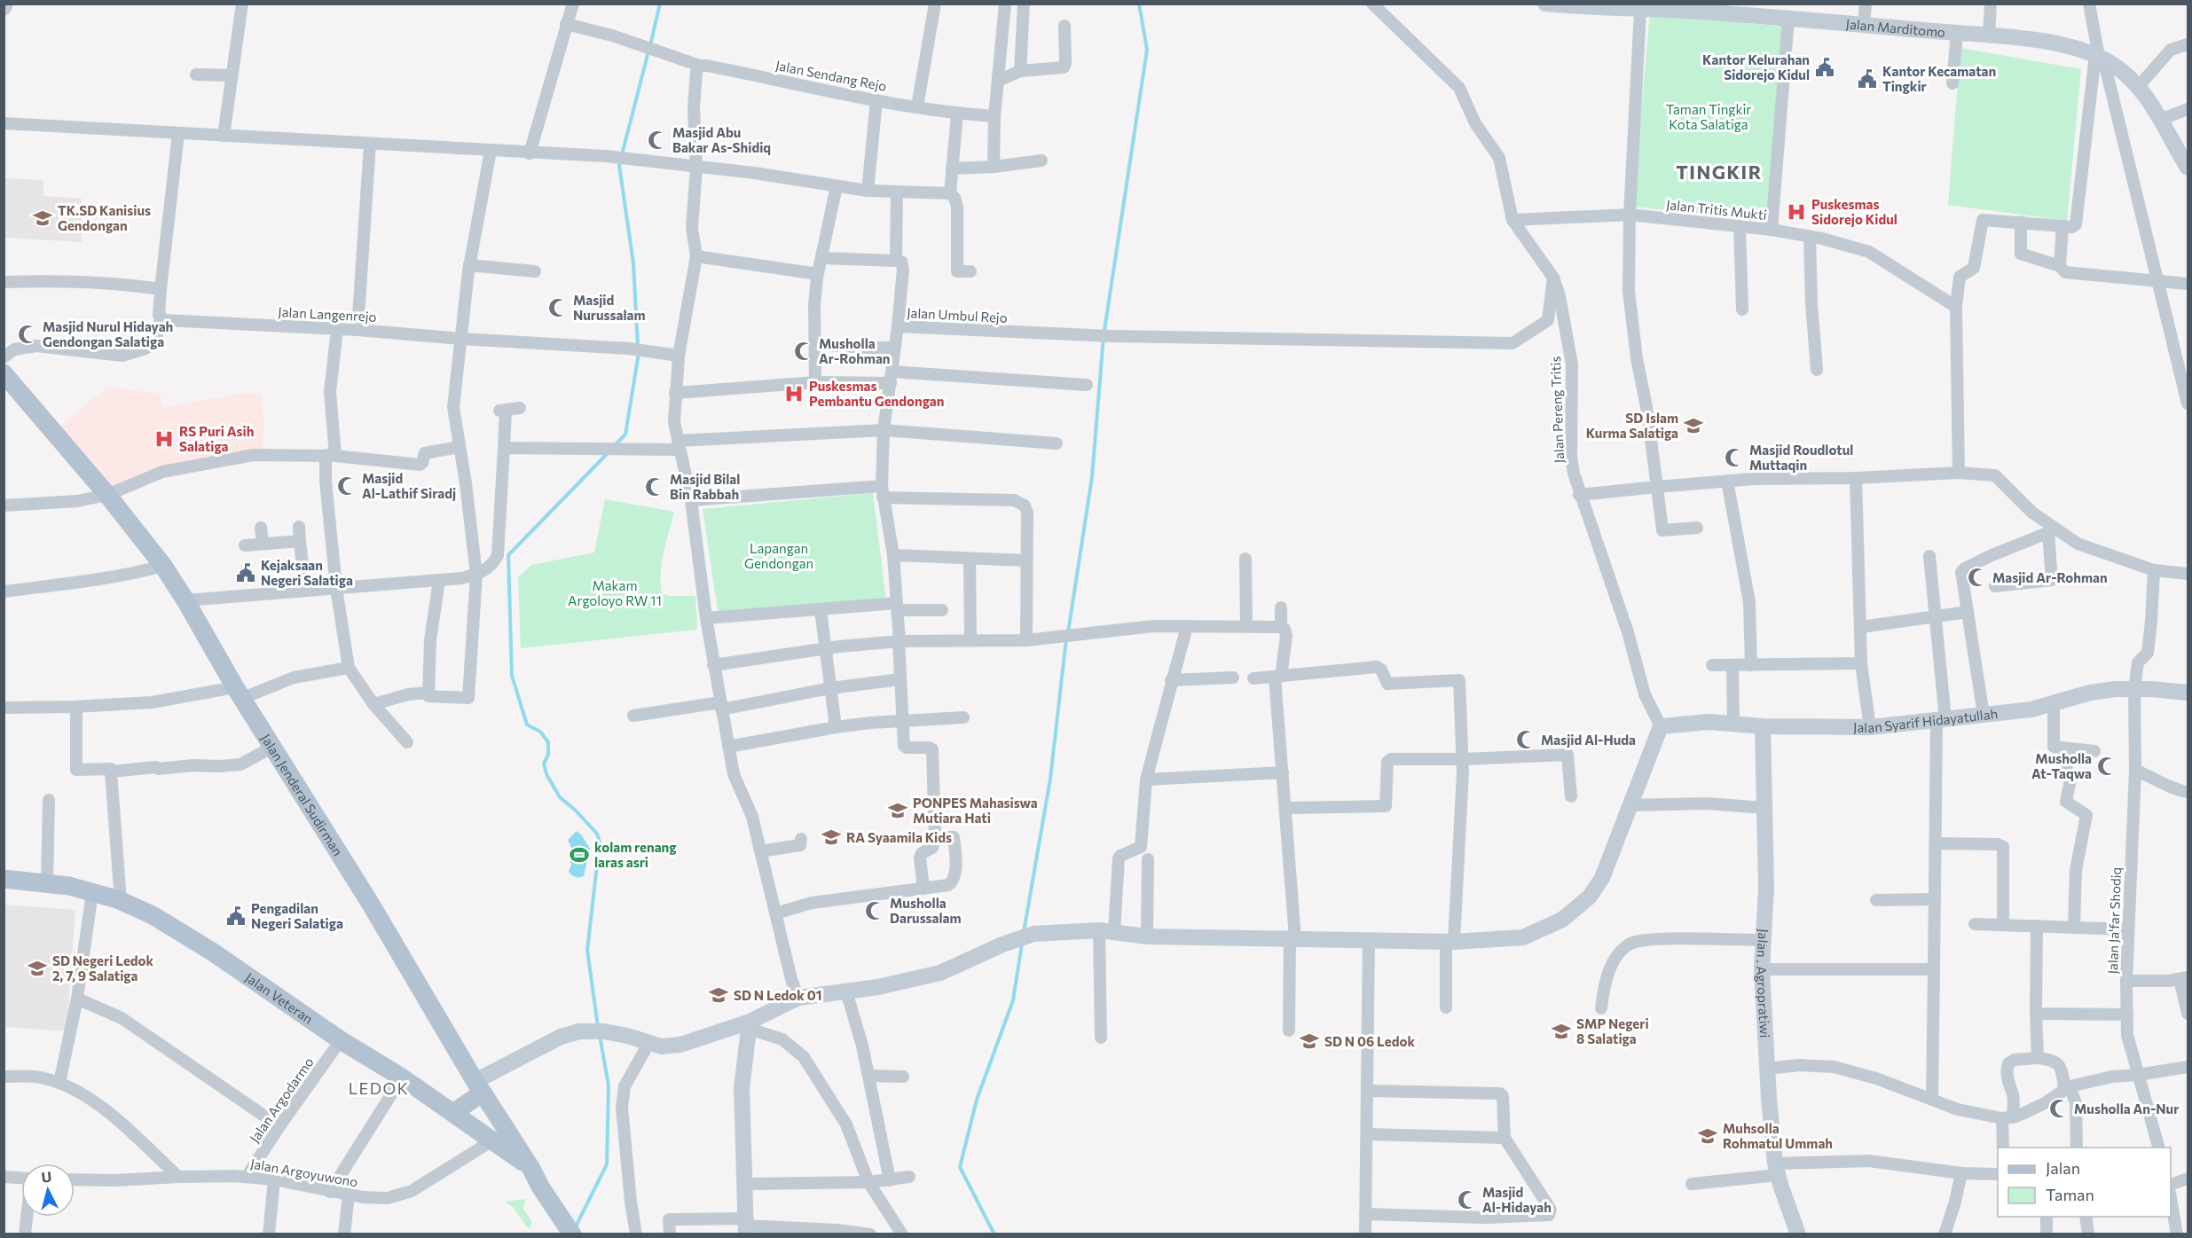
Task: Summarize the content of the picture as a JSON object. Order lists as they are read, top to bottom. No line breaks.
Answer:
{"streets":{"main road":["Jalan Jenderal Sudirman","Jalan Veteran"],"street":["Jalan Marditomo","Jalan Sendang Rejo","Jalan Tritis Mukti","Jalan Langenrejo","Jalan Umbul Rejo","Jalan Pereng Tritis","Jalan Syarif Hidayatullah","Jalan Ja'far Shodiq","Jalan . Agropratiwi","Jalan Argodarmo","Jalan Argoyuwono"]},"crossings":[["Jalan Tritis Mukti","Jalan Pereng Tritis"],["Jalan Umbul Rejo","Jalan Pereng Tritis"],["Jalan Pereng Tritis","Jalan Syarif Hidayatullah"],["Jalan Syarif Hidayatullah","Jalan Ja'far Shodiq"],["Jalan Syarif Hidayatullah","Jalan . Agropratiwi"],["Jalan Jenderal Sudirman","Jalan Veteran"],["Jalan Veteran","Jalan Argodarmo"],["Jalan Veteran","Jalan Argoyuwono"],["Jalan Argodarmo","Jalan Argoyuwono"]],"districts":["TINGKIR","LEDOK"],"parks":["Taman Tingkir Kota Salatiga","Lapangan Gendongan","Makam Argoloyo RW 11"],"places":{"public building":["Kantor Kelurahan Sidorejo Kidul","Kantor Kecamatan Tingkir","Kejaksaan Negeri Salatiga","Pengadilan Negeri Salatiga"],"mosque":["Masjid Abu Bakar As-Shidiq","Masjid Nurussalam","Masjid Nurul Hidayah Gendongan Salatiga","Musholla Ar-Rohman","Masjid Roudlotul Muttaqin","Masjid Al-Lathif Siradj","Masjid Bilal Bin Rabbah","Masjid Ar-Rohman","Masjid Al-Huda","Musholla At-Taqwa","Musholla Darussalam","Musholla An-Nur","Masjid Al-Hidayah"],"hospital":["Puskesmas Sidorejo Kidul","Puskesmas Pembantu Gendongan","RS Puri Asih Salatiga"],"school or university":["TK.SD Kanisius Gendongan","SD Islam Kurma Salatiga","PONPES Mahasiswa Mutiara Hati","RA Syaamila Kids","SD Negeri Ledok 2, 7, 9 Salatiga","SD N Ledok 01","SMP Negeri 8 Salatiga","SD N 06 Ledok","Muhsolla Rohmatul Ummah"],"sports":["kolam renang laras asri"]},"legend":["Jalan","Taman"],"north":"top"}
